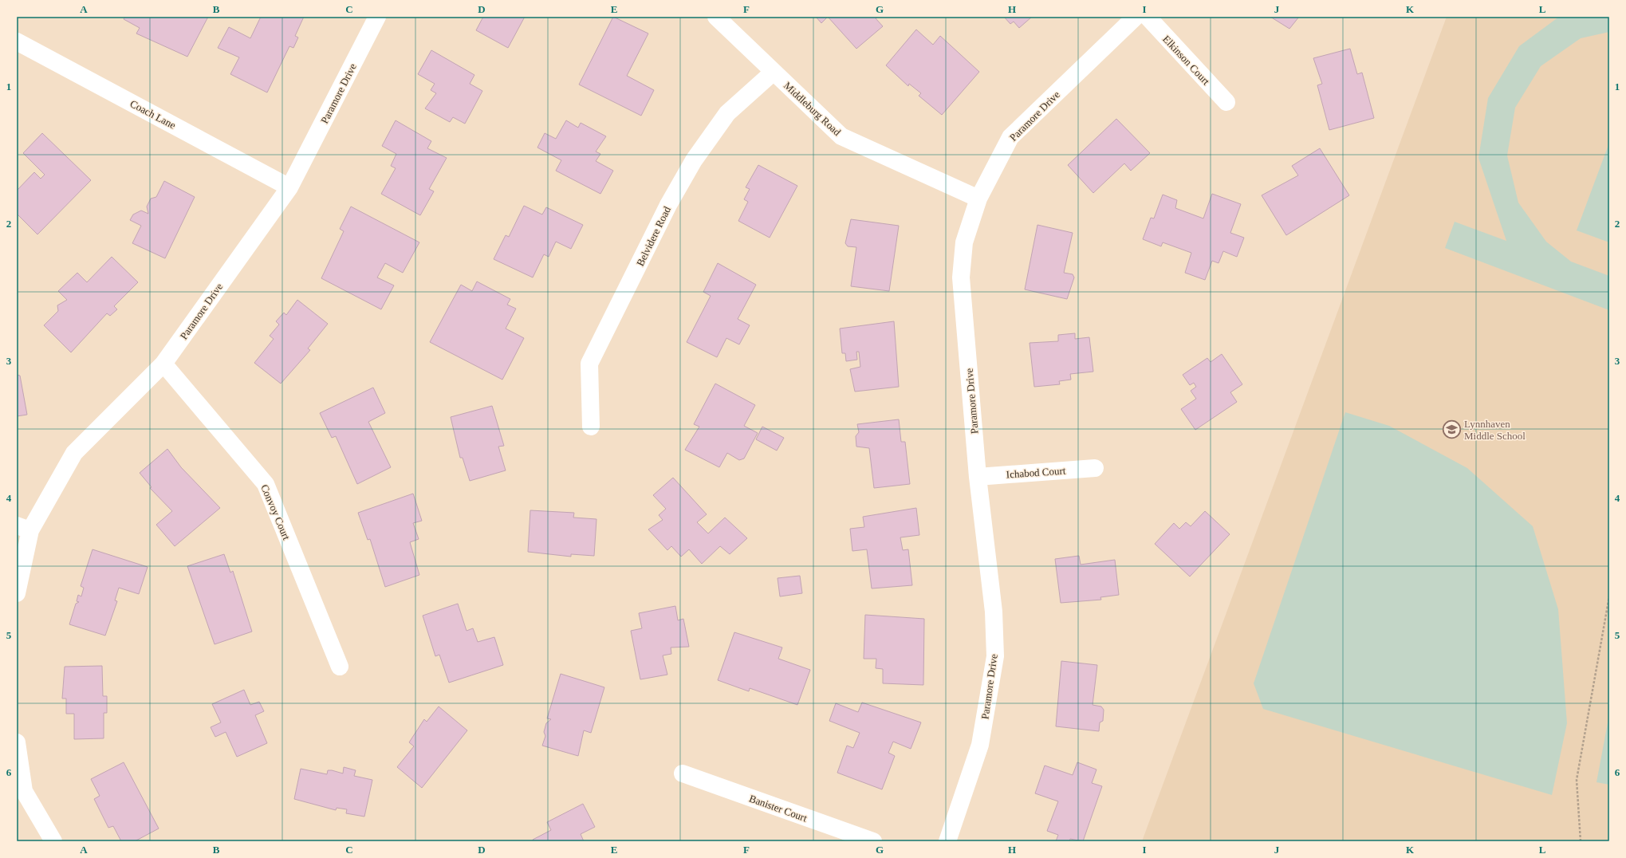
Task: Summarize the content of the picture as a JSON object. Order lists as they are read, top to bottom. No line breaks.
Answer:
{"streets":{"street":["Elkinson Court","Paramore Drive","Middleburg Road","Coach Lane","Belvidere Road","Ichabod Court","Convoy Court","Banister Court"]},"crossings":[["Paramore Drive","Middleburg Road"],["Paramore Drive","Coach Lane"],["Paramore Drive","Ichabod Court"],["Paramore Drive","Convoy Court"],["Middleburg Road","Belvidere Road"]],"places":{"school or university":["Lynnhaven Middle School"]},"grid":{"columns":["A","B","C","D","E","F","G","H","I","J","K","L"],"rows":["1","2","3","4","5","6"]}}
